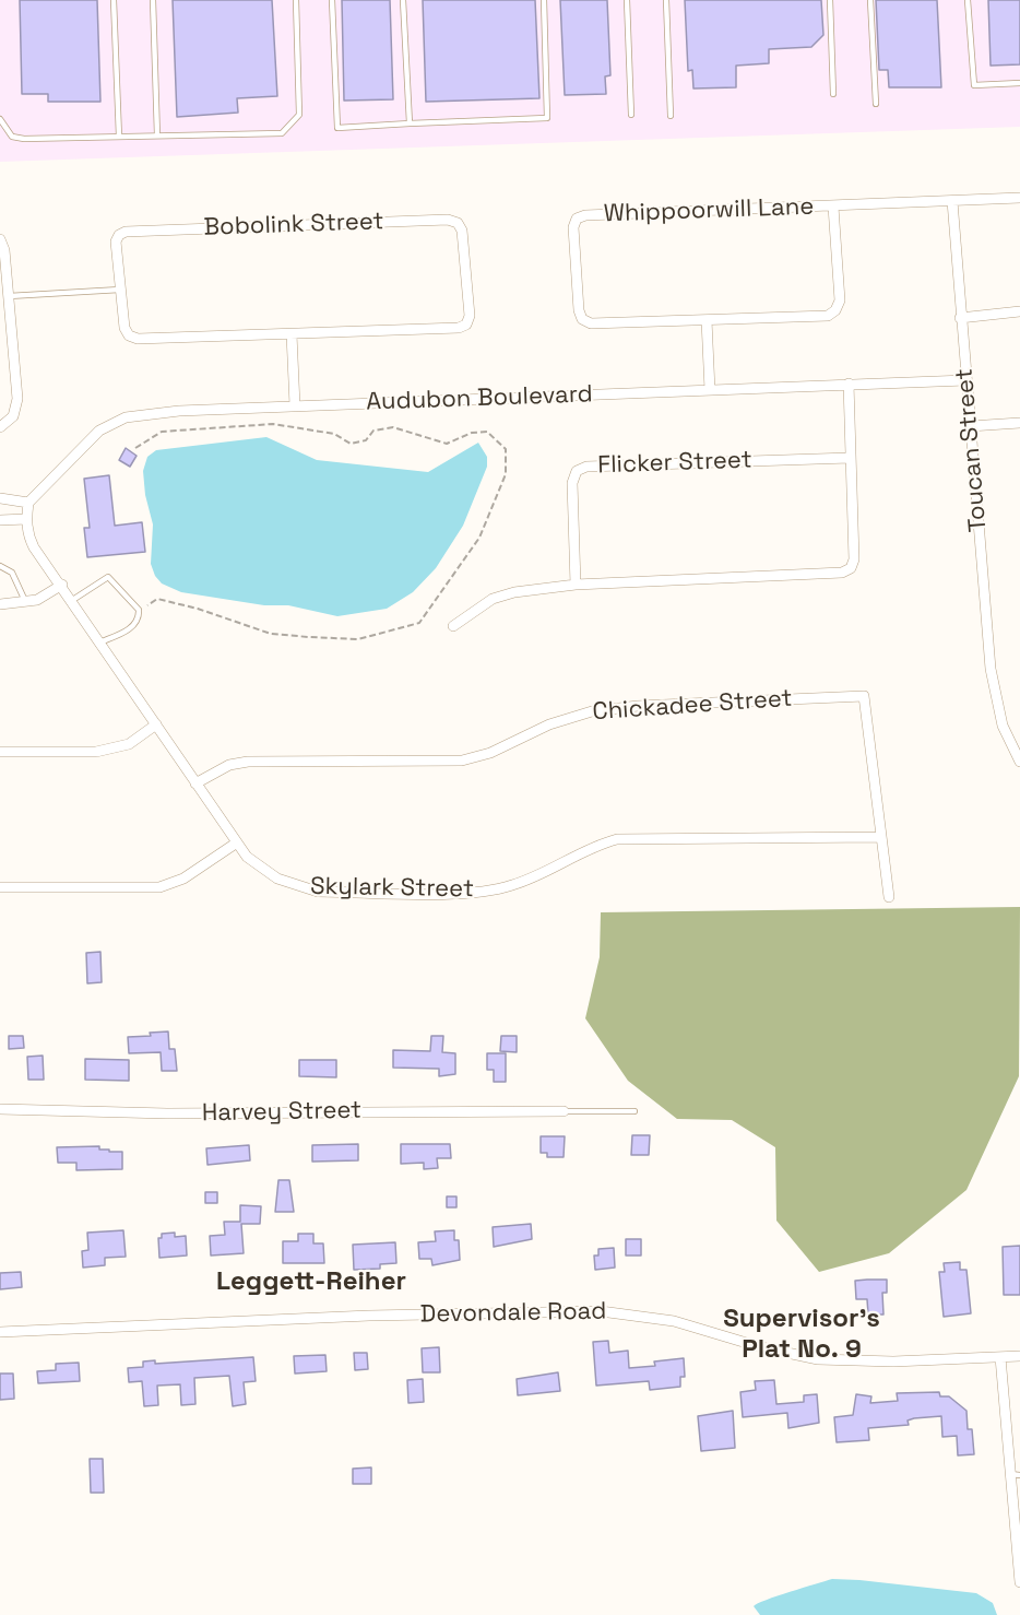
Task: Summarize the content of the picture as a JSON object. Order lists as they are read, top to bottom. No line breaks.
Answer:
{"streets":{"street":["Whippoorwill Lane","Bobolink Street","Audubon Boulevard","Toucan Street","Flicker Street","Chickadee Street","Skylark Street","Harvey Street","Devondale Road"]},"crossings":[["Whippoorwill Lane","Toucan Street"],["Audubon Boulevard","Toucan Street"],["Chickadee Street","Skylark Street"]],"districts":["Leggett-Reiher","Supervisor's Plat No. 9"]}
